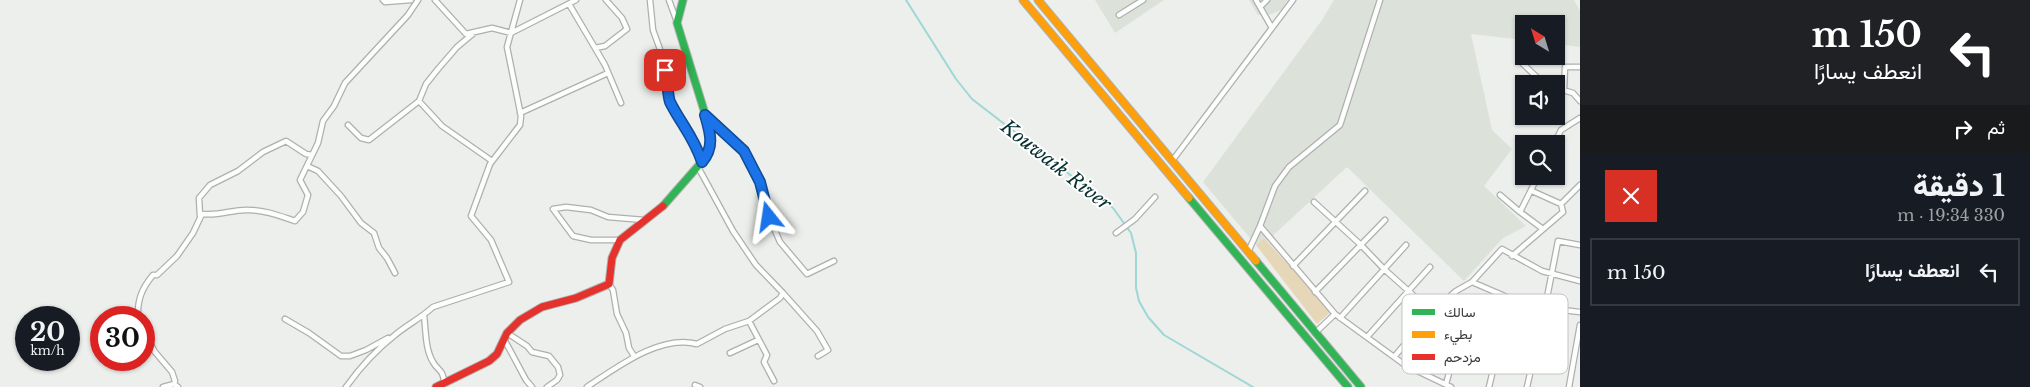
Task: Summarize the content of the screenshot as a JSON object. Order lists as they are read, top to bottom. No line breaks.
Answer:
{"water":["Kouwaik River"],"legend":["سالك","بطيء","مزدحم"],"north":"top left","page":{"turn":["150 m","انعطف يسارًا"],"then":"ثم","heading":["1 دقيقة","330 m · 19:34"],"list":[{"name":"انعطف يسارًا","value":"150 m"}],"speed":"20 km/h","limit":"30"}}
